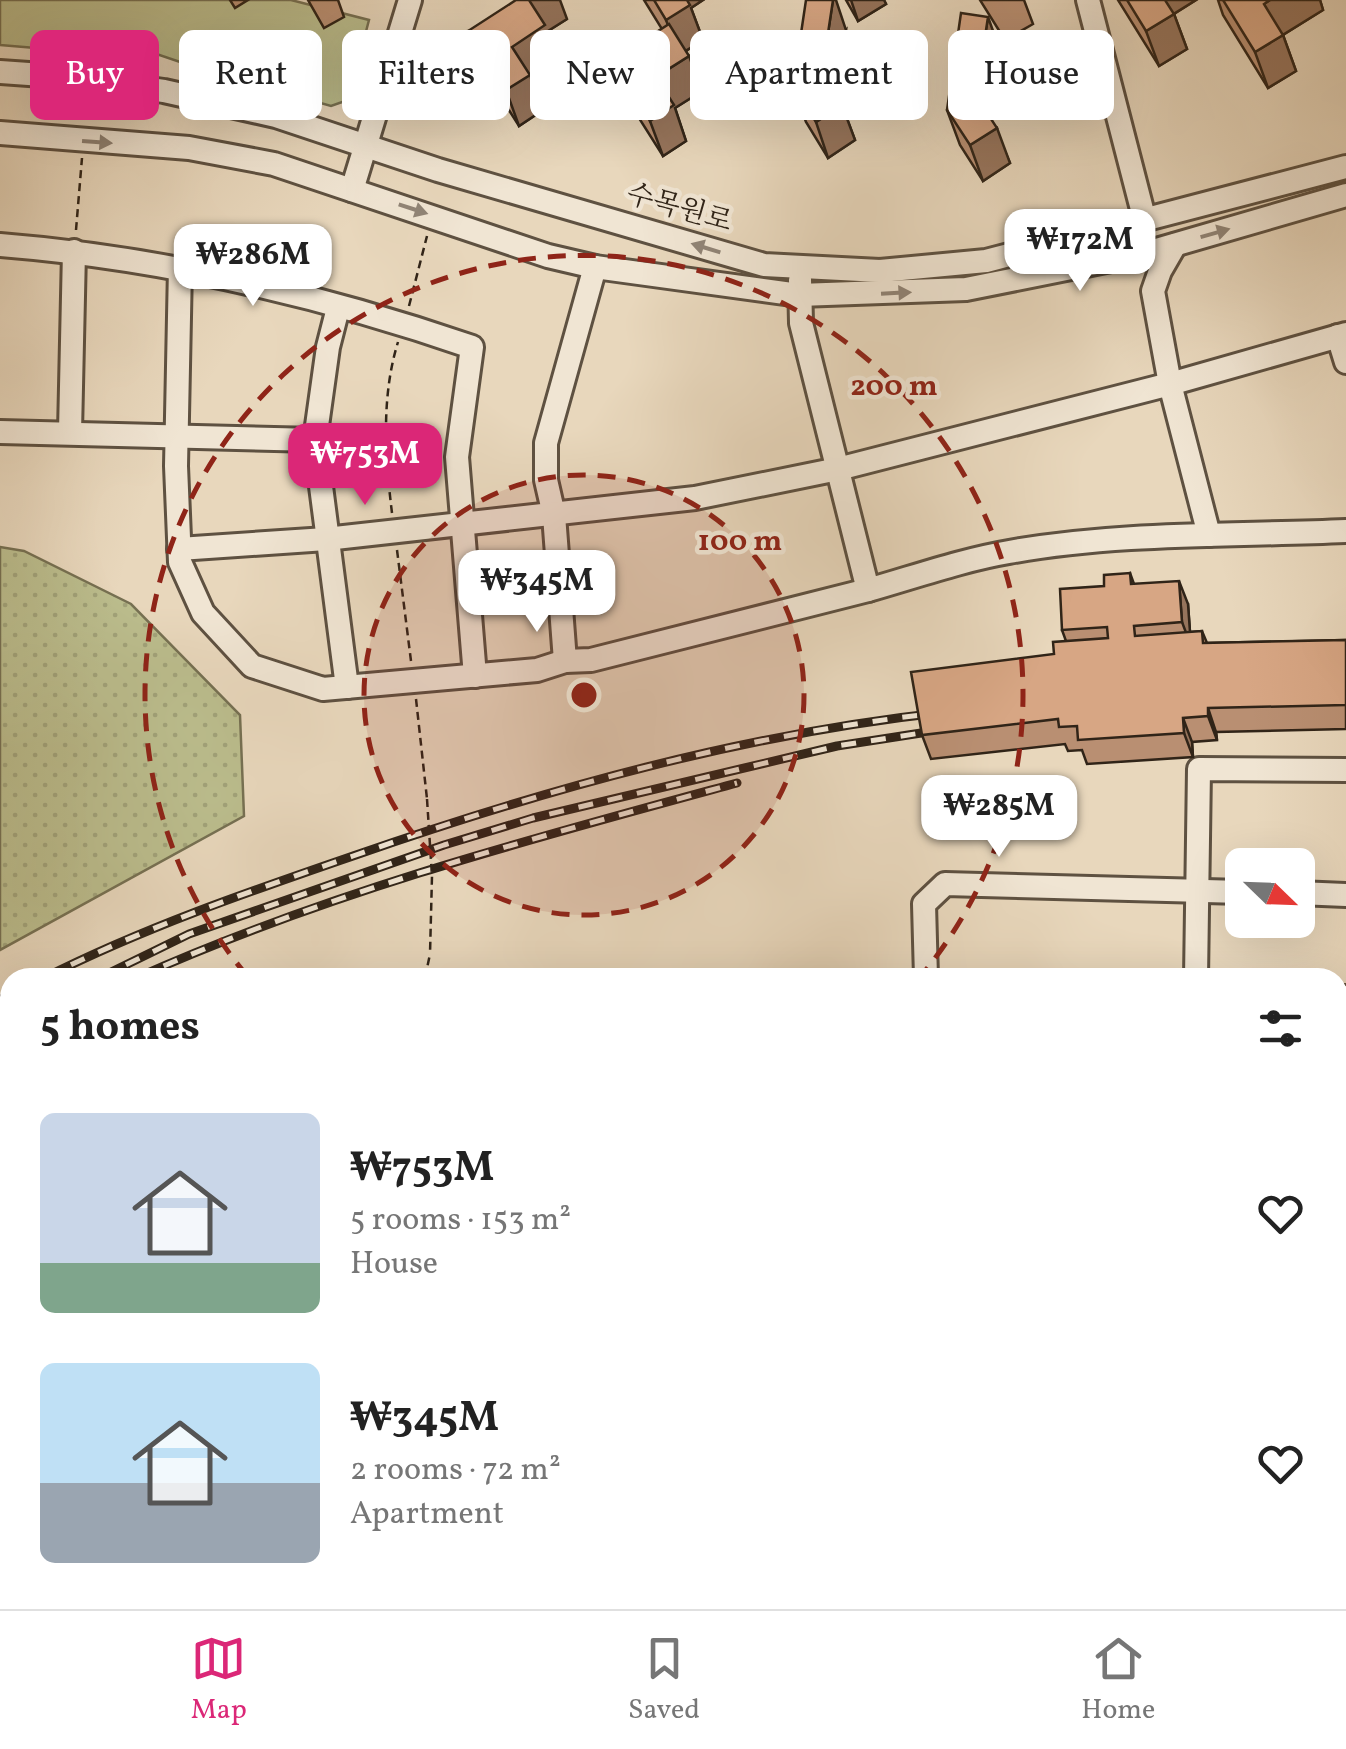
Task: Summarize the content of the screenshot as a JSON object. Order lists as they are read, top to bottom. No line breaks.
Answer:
{"streets":{"street":["수목원로"]},"north":"bottom right","page":{"chip":["Buy","Rent","Filters","New","Apartment","House"],"price":["₩172M","₩286M","₩753M","₩345M","₩285M"],"heading":"5 homes","list":[{"name":"₩753M","note":"5 rooms · 153 m² · House"},{"name":"₩345M","note":"2 rooms · 72 m² · Apartment"}],"tabs":["Map","Saved","Home"]},"rings":["200 m","100 m"]}
